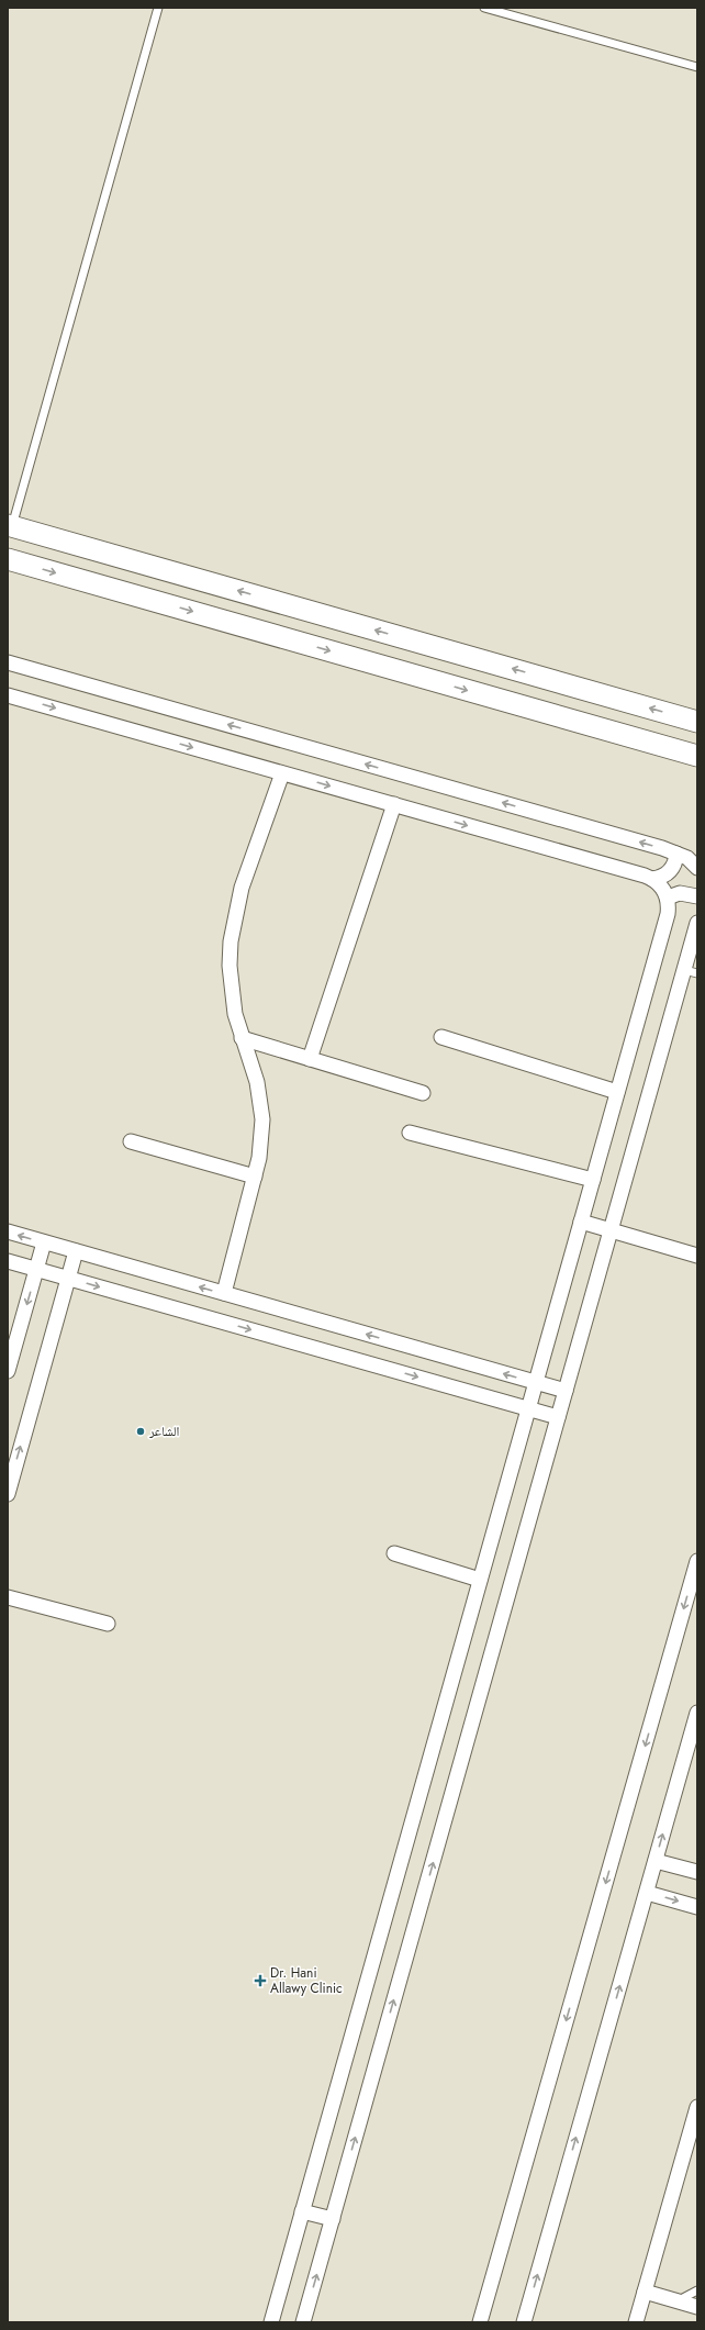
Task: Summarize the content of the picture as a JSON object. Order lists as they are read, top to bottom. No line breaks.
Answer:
{"places":{"other":["الشاعر"],"health":["Dr. Hani Allawy Clinic"]}}
